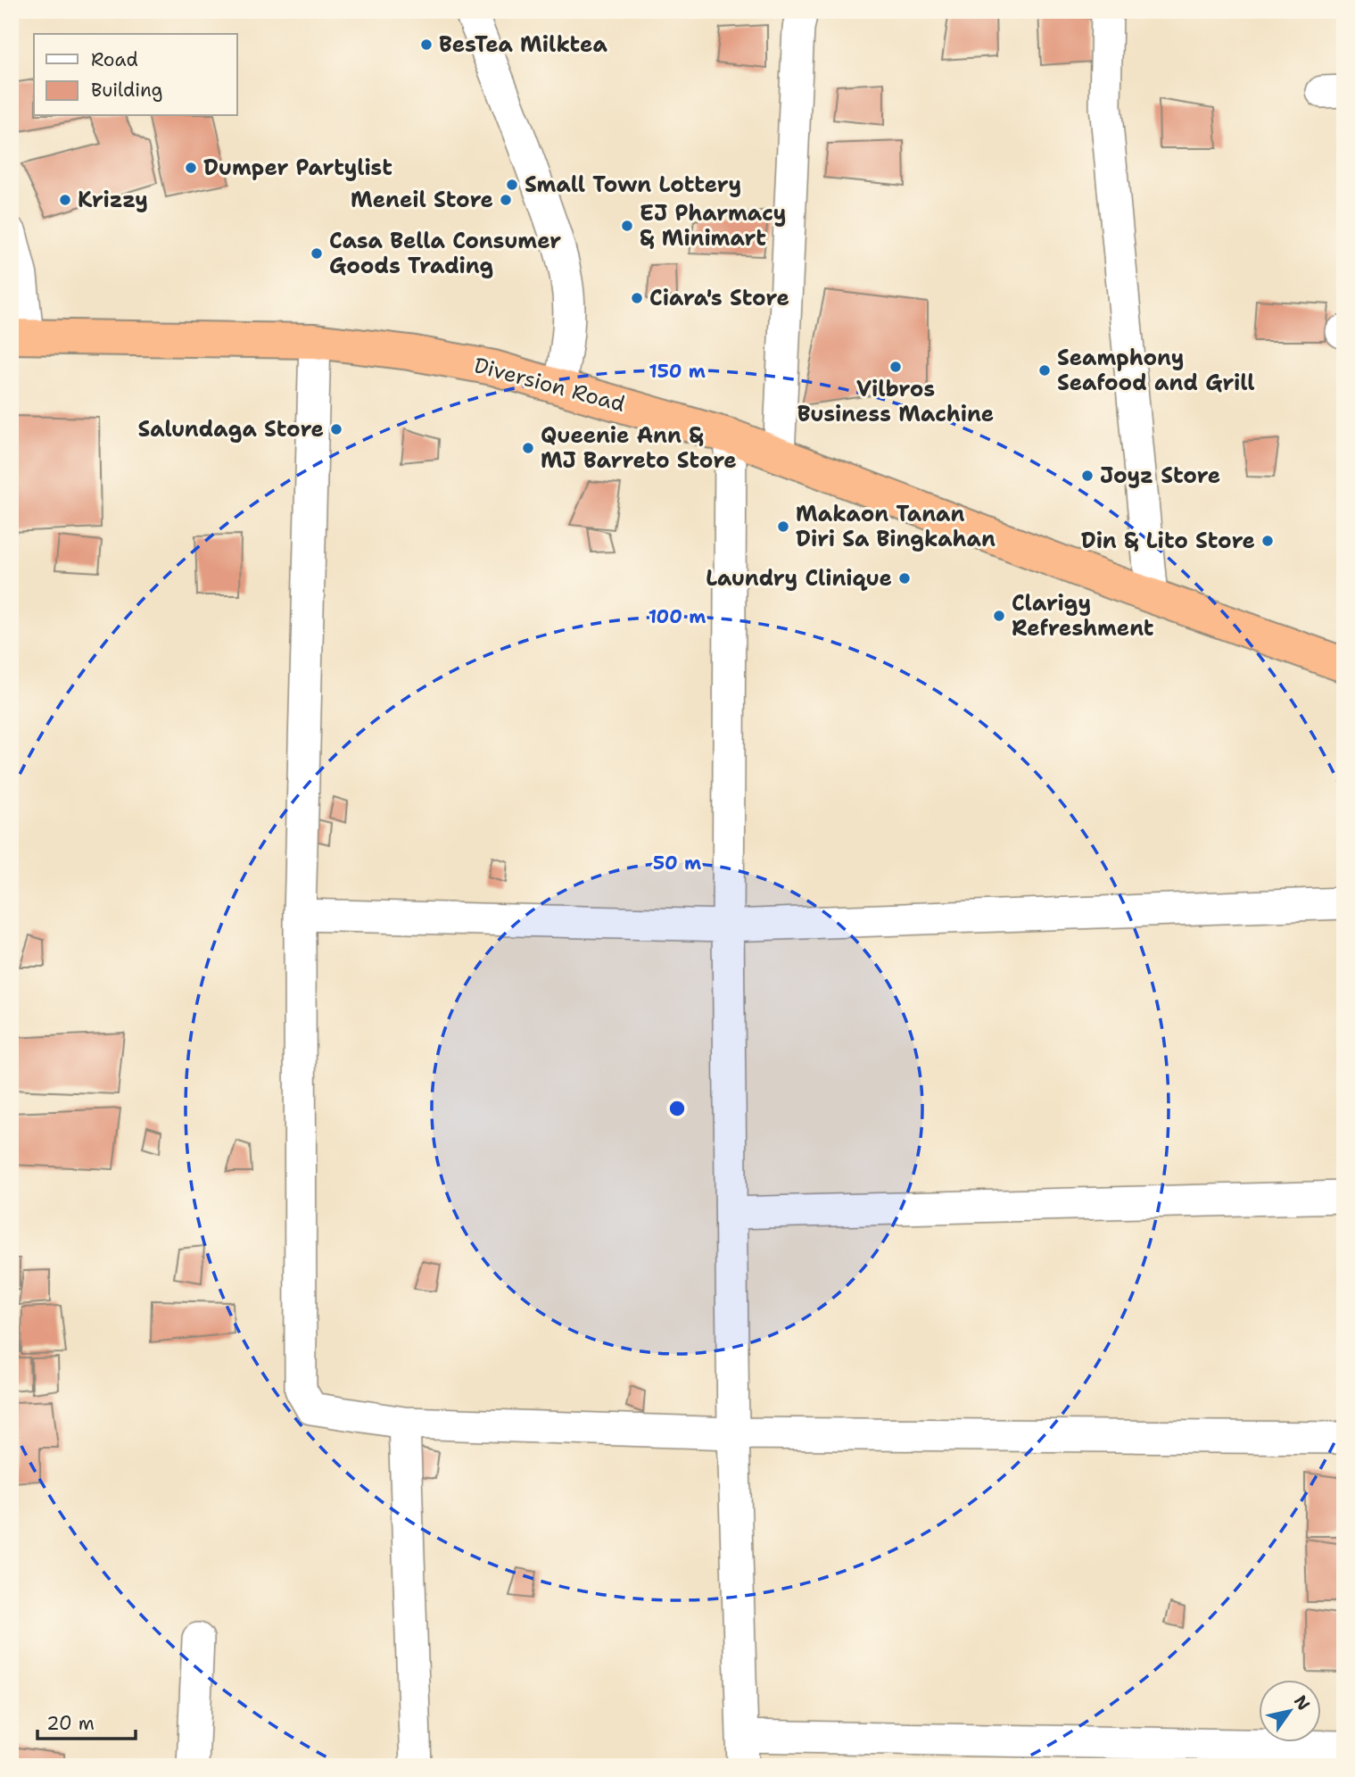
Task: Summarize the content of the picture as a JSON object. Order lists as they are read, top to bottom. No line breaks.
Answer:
{"streets":{"highway":["Diversion Road"]},"places":["BesTea Milktea","Dumper Partylist","Small Town Lottery","Krizzy","Meneil Store","EJ Pharmacy & Minimart","Casa Bella Consumer Goods Trading","Ciara's Store","Vilbros Business Machine","Seamphony Seafood and Grill","Salundaga Store","Queenie Ann & MJ Barreto Store","Joyz Store","Makaon Tanan Diri Sa Bingkahan","Din & Lito Store","Laundry Clinique","Clarigy Refreshment"],"legend":["Road","Building"],"scale_bar":"20 m","north":"top right","rings":["150 m","100 m","50 m"]}
